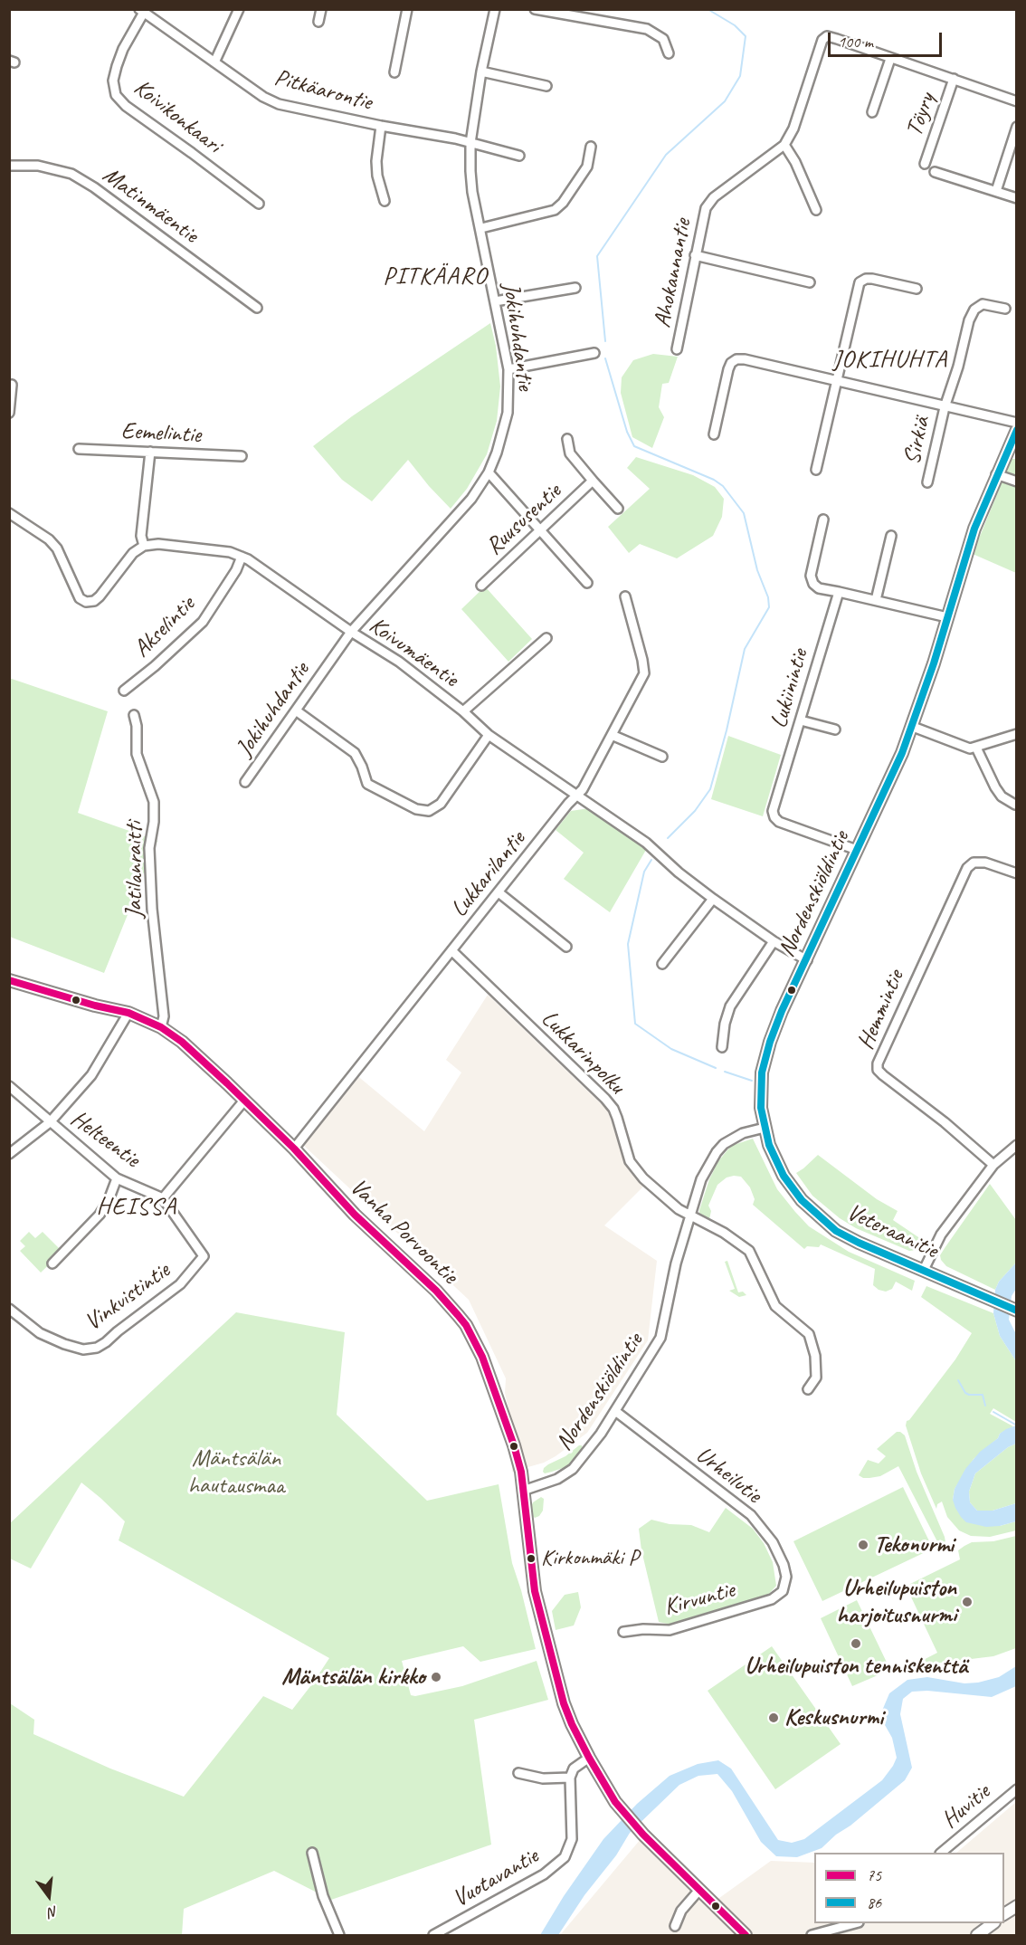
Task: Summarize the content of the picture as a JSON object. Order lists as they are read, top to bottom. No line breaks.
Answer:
{"streets":{"main road":["Nordenskiöldintie","Vanha Porvoontie","Veteraanitie"],"street":["Pitkäarontie","Töyry","Koivikonkaari","Matinmäentie","Ahokannantie","Jokihuhdantie","Eemelintie","Sirkiä","Ruususentie","Akselintie","Koivumäentie","Lukiinintie","Jatilanraitti","Lukkarilantie","Hemmintie","Lukkarinpolku","Helteentie","Vinkvistintie","Urheilutie","Kirvuntie","Huvitie","Vuotavantie"]},"crossings":[["Pitkäarontie","Koivikonkaari"],["Pitkäarontie","Jokihuhdantie"],["Töyry","Ahokannantie"],["Jokihuhdantie","Koivumäentie"],["Akselintie","Koivumäentie"],["Koivumäentie","Lukkarilantie"],["Koivumäentie","Nordenskiöldintie"],["Lukiinintie","Nordenskiöldintie"],["Jatilanraitti","Vanha Porvoontie"],["Lukkarilantie","Lukkarinpolku"],["Lukkarilantie","Vanha Porvoontie"],["Nordenskiöldintie","Lukkarinpolku"],["Nordenskiöldintie","Vanha Porvoontie"],["Nordenskiöldintie","Veteraanitie"],["Nordenskiöldintie","Urheilutie"],["Helteentie","Vinkvistintie"],["Urheilutie","Kirvuntie"]],"districts":["PITKÄARO","JOKIHUHTA","HEISSA"],"parks":["Mäntsälän hautausmaa"],"places":["Tekonurmi","Kirkonmäki P","Urheilupuiston harjoitusnurmi","Urheilupuiston tenniskenttä","Mäntsälän kirkko","Keskusnurmi"],"lines":["transit line 86","transit line 75"],"legend":["75","86"],"scale_bar":"100 m","north":"bottom"}
